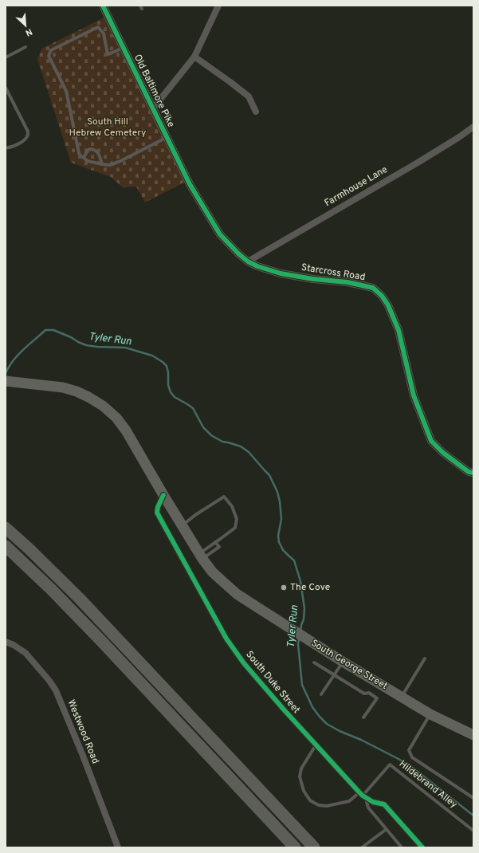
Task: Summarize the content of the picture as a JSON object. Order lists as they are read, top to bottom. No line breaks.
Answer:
{"streets":{"main road":["South George Street"],"street":["Old Baltimore Pike","Farmhouse Lane","Starcross Road","South Duke Street","Westwood Road"],"lane":["Hildebrand Alley"]},"crossings":[["Old Baltimore Pike","Starcross Road"],["Farmhouse Lane","Starcross Road"],["South George Street","South Duke Street"],["South Duke Street","Hildebrand Alley"]],"water":["Tyler Run"],"parks":["South Hill Hebrew Cemetery"],"places":["The Cove"],"north":"bottom right"}
